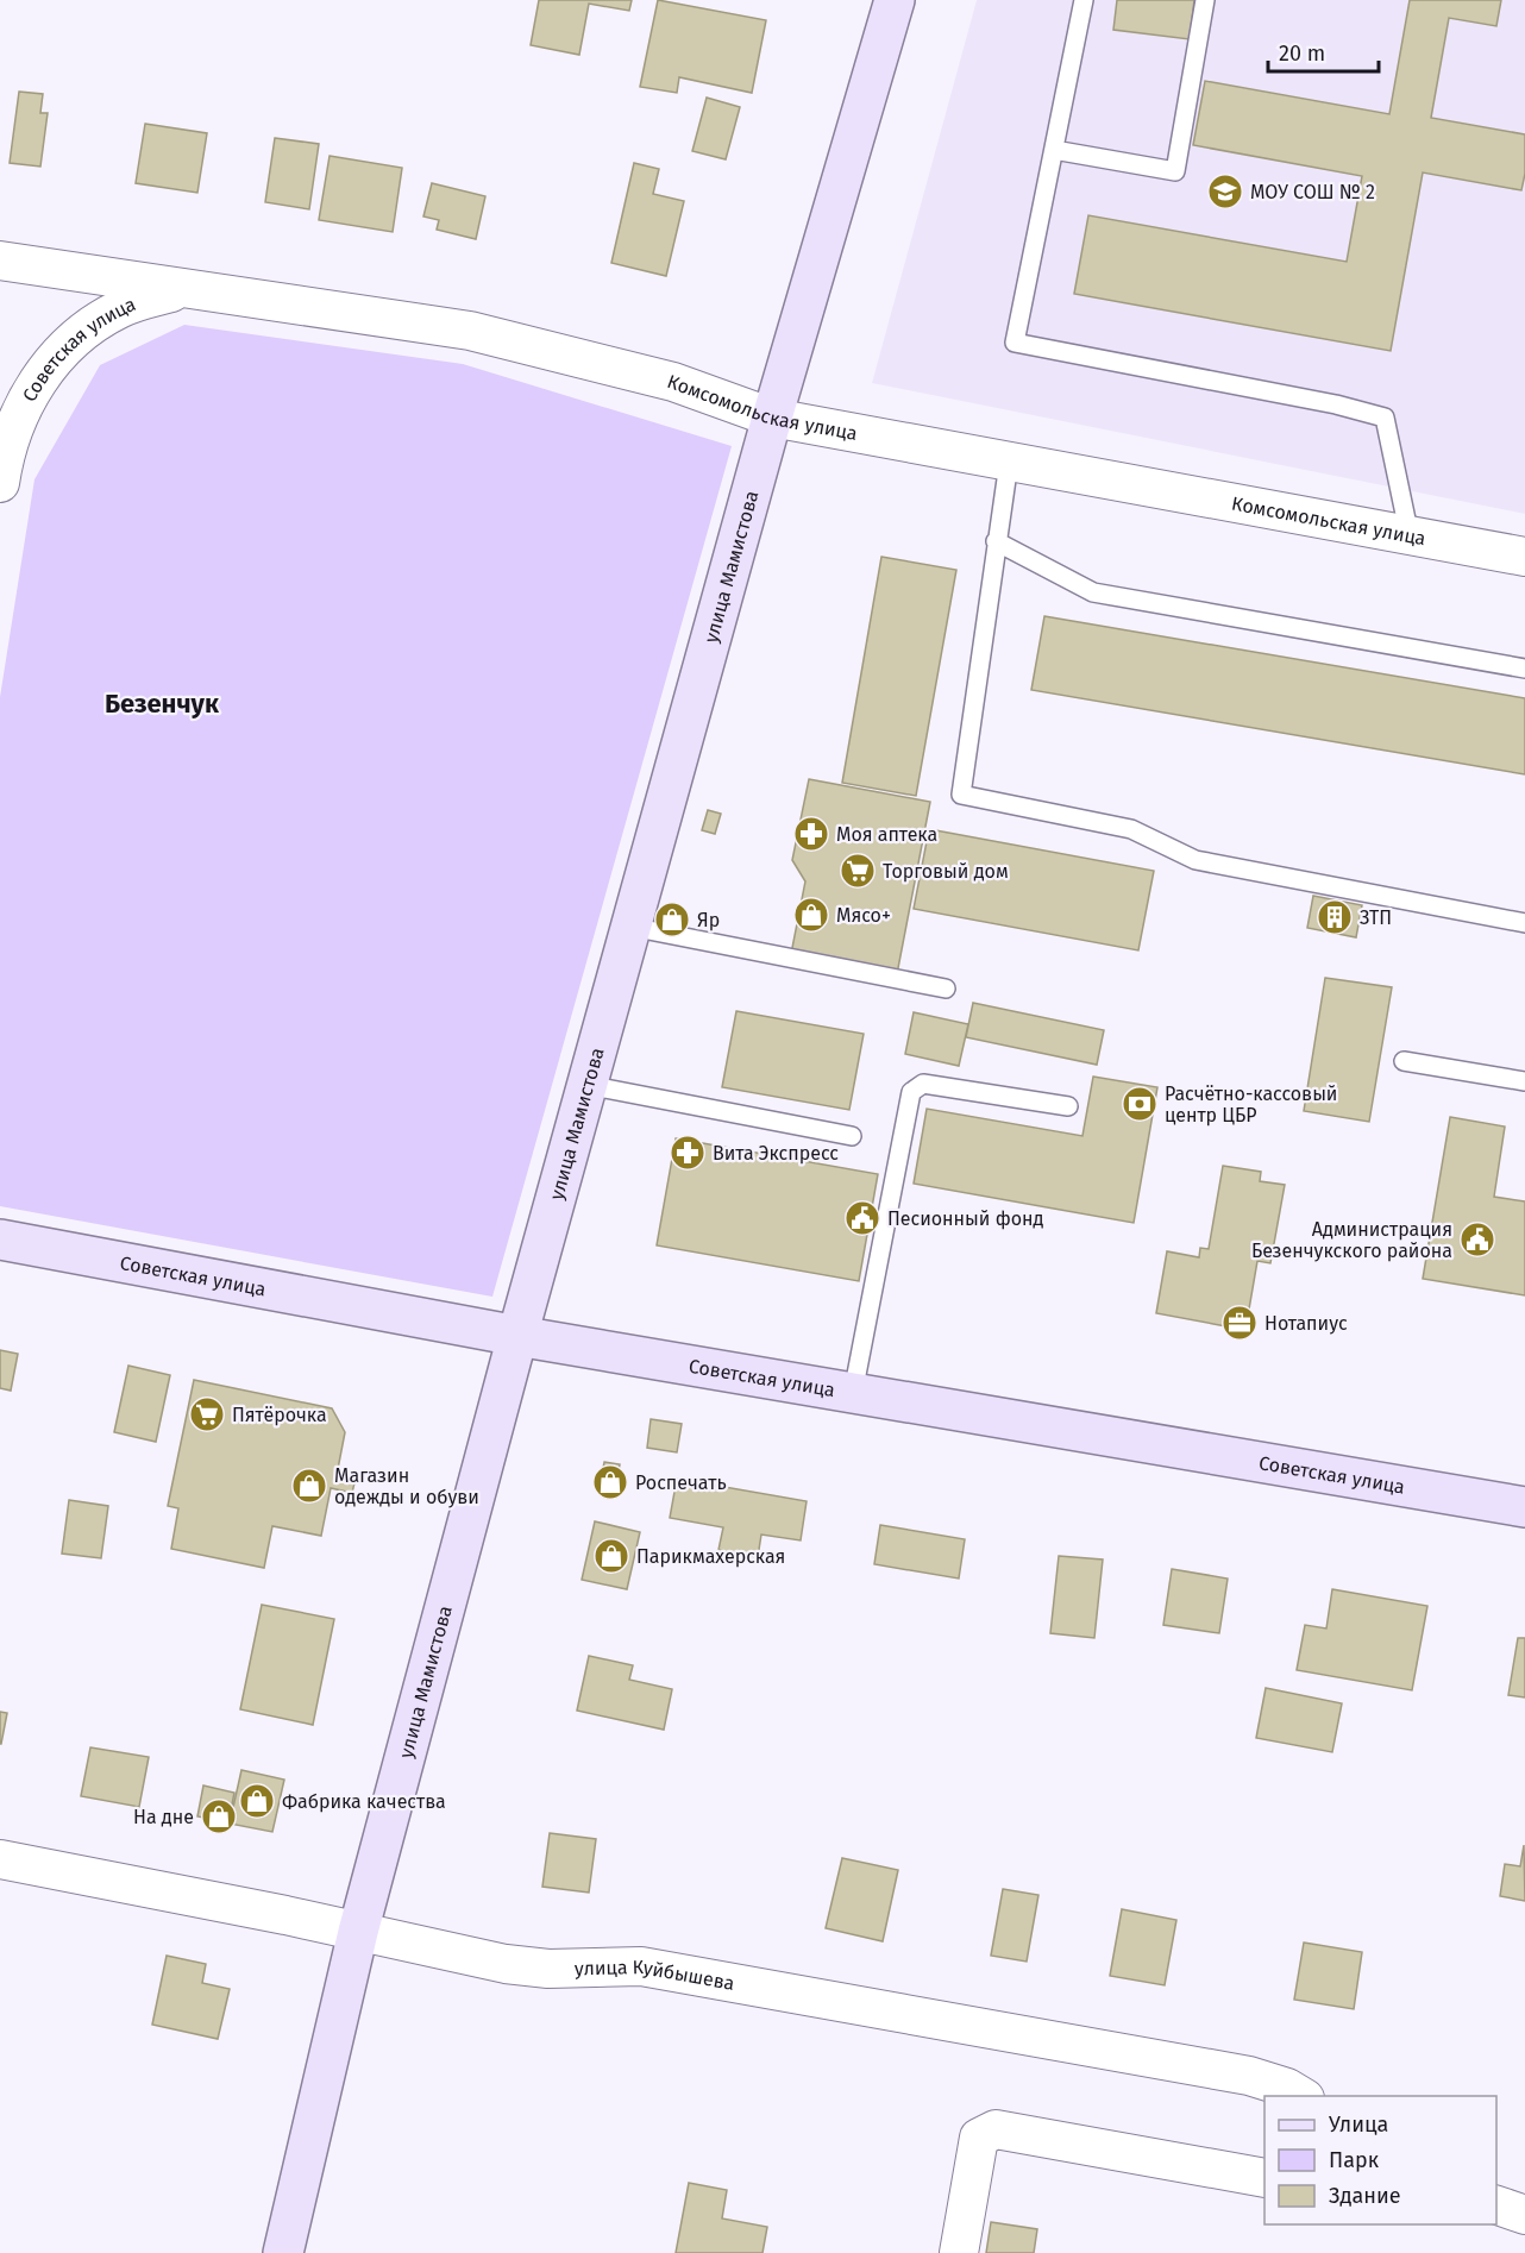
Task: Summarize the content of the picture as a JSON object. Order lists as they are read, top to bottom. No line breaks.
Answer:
{"streets":{"street":["Советская улица","Комсомольская улица","улица Мамистова","улица Куйбышева"]},"crossings":[["Советская улица","Комсомольская улица"],["Советская улица","улица Мамистова"],["Комсомольская улица","улица Мамистова"],["улица Мамистова","улица Куйбышева"]],"districts":["Безенчук"],"places":{"school or university":["МОУ СОШ № 2"],"pharmacy":["Моя аптека","Вита Экспресс"],"supermarket":["Торговый дом","Пятёрочка"],"shop":["Мясо+","Яр","Роспечать","Магазин одежды и обуви","Парикмахерская","Фабрика качества","На дне"],"building":["ЗТП"],"bank":["Расчётно-кассовый центр ЦБР"],"public building":["Песионный фонд","Администрация Безенчукского района"],"office":["Нотапиус"]},"legend":["Улица","Парк","Здание"],"scale_bar":"20 m"}
